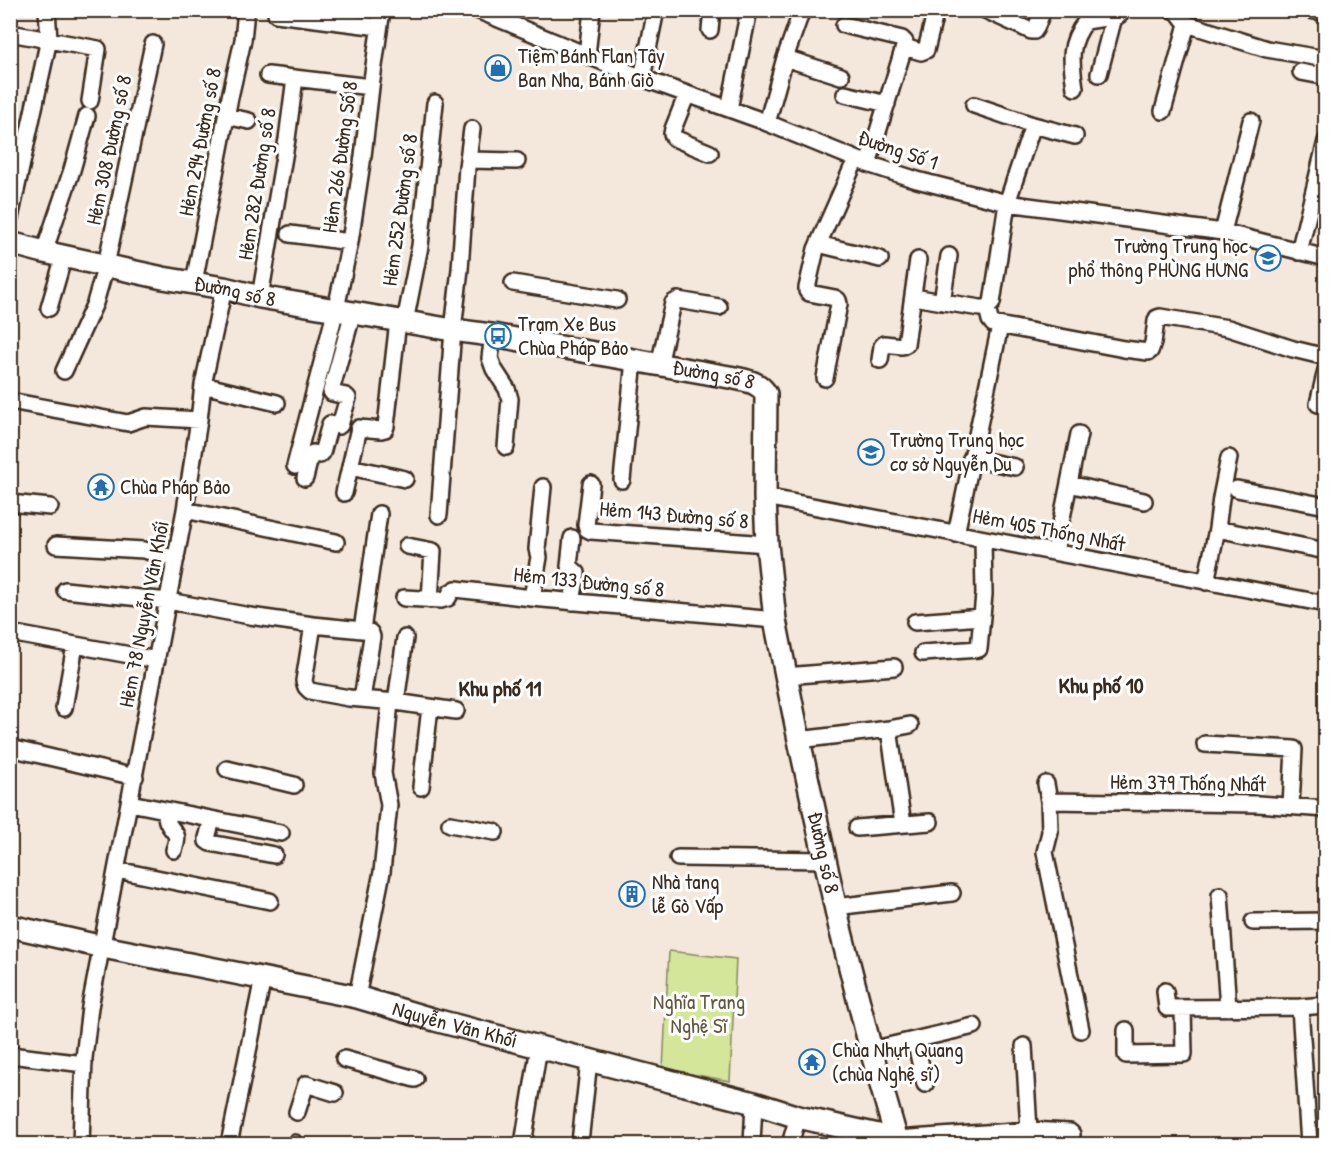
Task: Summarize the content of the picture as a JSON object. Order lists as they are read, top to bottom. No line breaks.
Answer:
{"streets":{"street":["Hẻm 294 Đường số 8","Hẻm 308 Đường số 8","Đường Số 1","Hẻm 266 Đường Số 8","Hẻm 282 Đường số 8","Hẻm 252 Đường số 8","Đường số 8","Hẻm 143 Đường số 8","Hẻm 405 Thống Nhất","Hẻm 133 Đường số 8","Hẻm 78 Nguyễn Văn Khối","Hẻm 379 Thống Nhất","Nguyễn Văn Khối"]},"crossings":[["Hẻm 294 Đường số 8","Đường số 8"],["Hẻm 308 Đường số 8","Đường số 8"],["Hẻm 266 Đường Số 8","Đường số 8"],["Hẻm 282 Đường số 8","Đường số 8"],["Hẻm 252 Đường số 8","Đường số 8"],["Đường số 8","Hẻm 143 Đường số 8"],["Đường số 8","Hẻm 405 Thống Nhất"],["Đường số 8","Hẻm 133 Đường số 8"],["Đường số 8","Hẻm 78 Nguyễn Văn Khối"],["Đường số 8","Nguyễn Văn Khối"],["Hẻm 78 Nguyễn Văn Khối","Nguyễn Văn Khối"]],"districts":["Khu phố 10","Khu phố 11"],"parks":["Nghĩa Trang Nghệ Sĩ"],"places":{"shop":["Tiệm Bánh Flan Tây Ban Nha, Bánh Giò"],"school or university":["Trường Trung học phổ thông PHÙNG HƯNG","Trường Trung học cơ sở Nguyễn Du"],"bus stop":["Trạm Xe Bus Chùa Pháp Bảo"],"temple":["Chùa Pháp Bảo","Chùa Nhựt Quang (chùa Nghệ sĩ)"],"building":["Nhà tang lễ Gò Vấp"]}}
